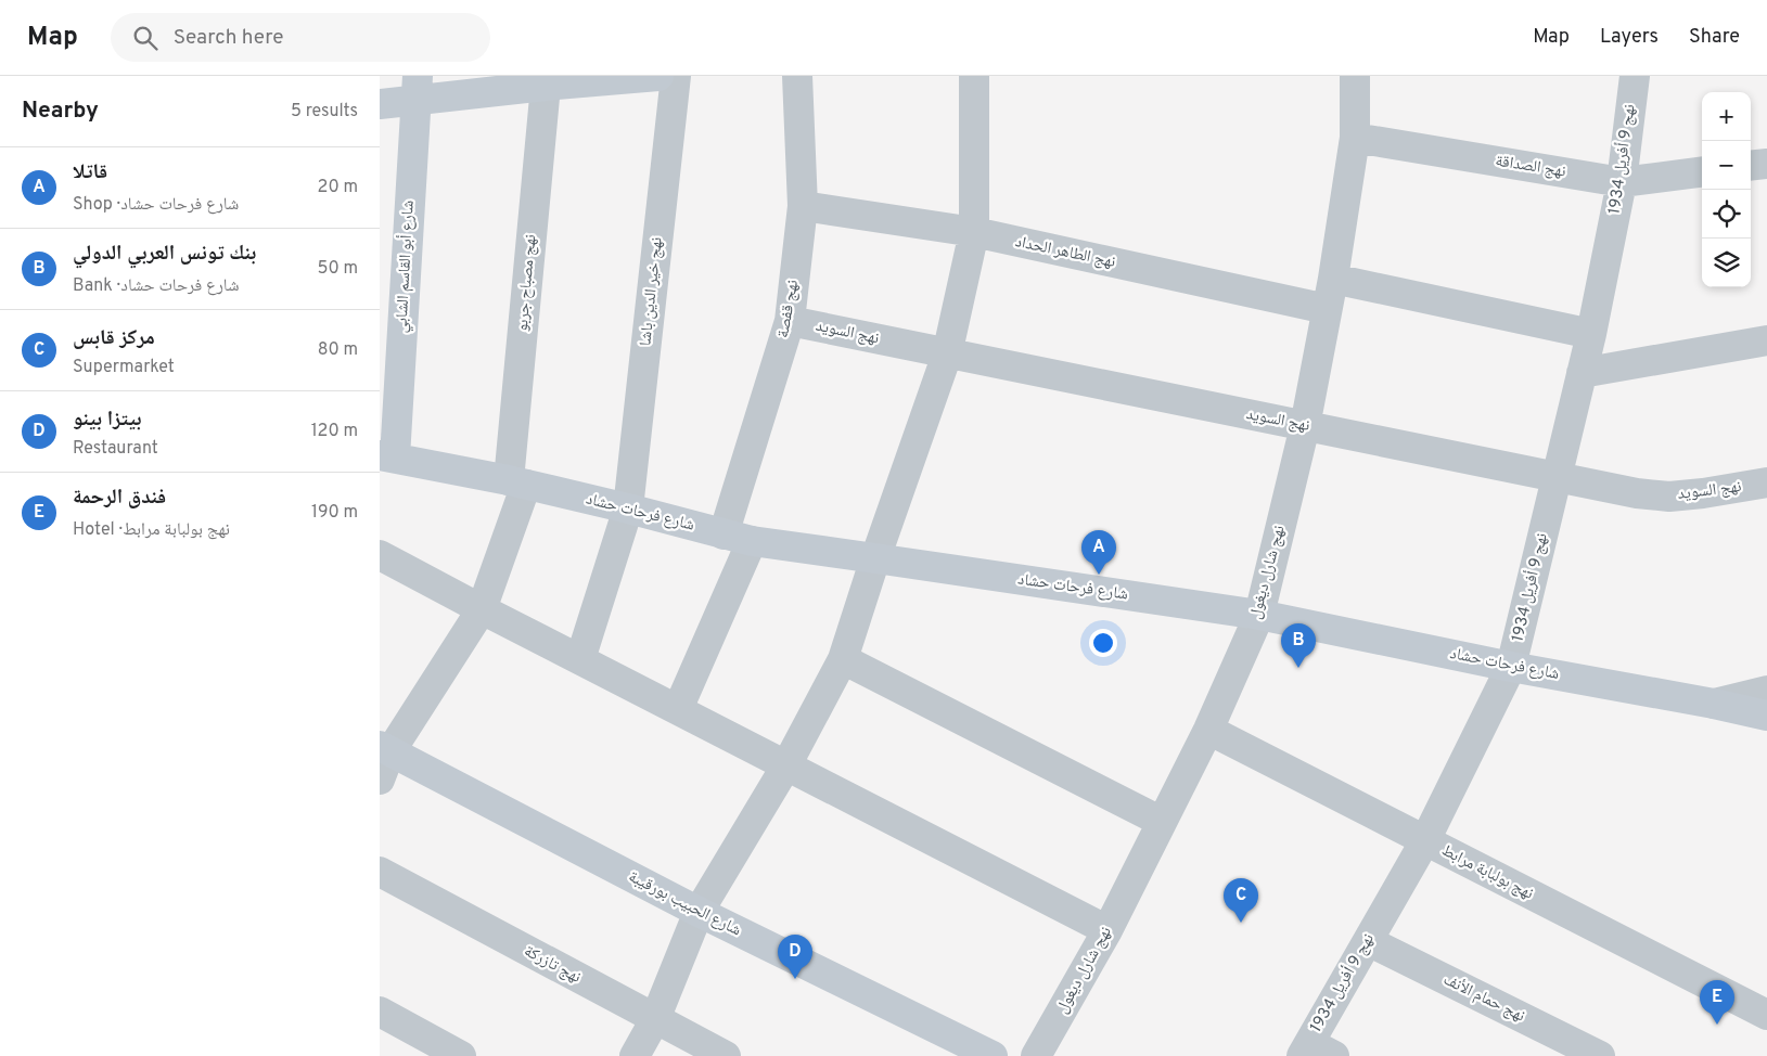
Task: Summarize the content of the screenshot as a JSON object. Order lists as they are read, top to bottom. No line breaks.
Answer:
{"streets":{"street":["نهج 9 أفريل 1934","نهج الصداقة","نهج الطاهر الحداد","شارع أبو القاسم الشابي","نهج مصباح جربو","نهج خير الدين باشا","نهج قفصة","نهج السويد","شارع فرحات حشاد","نهج شارل ديغول","نهج بولبابة مرابط","شارع الحبيب بورقيبة","نهج تازركة","نهج حمام الأنف"]},"crossings":[["نهج 9 أفريل 1934","نهج الصداقة"],["نهج 9 أفريل 1934","نهج السويد"],["نهج 9 أفريل 1934","شارع فرحات حشاد"],["نهج 9 أفريل 1934","نهج بولبابة مرابط"],["نهج 9 أفريل 1934","نهج حمام الأنف"],["نهج الصداقة","نهج شارل ديغول"],["نهج الطاهر الحداد","نهج قفصة"],["نهج الطاهر الحداد","نهج شارل ديغول"],["شارع أبو القاسم الشابي","شارع فرحات حشاد"],["نهج مصباح جربو","شارع فرحات حشاد"],["نهج مصباح جربو","شارع الحبيب بورقيبة"],["نهج خير الدين باشا","شارع فرحات حشاد"],["نهج قفصة","نهج السويد"],["نهج قفصة","شارع فرحات حشاد"],["نهج السويد","نهج شارل ديغول"],["شارع فرحات حشاد","نهج شارل ديغول"],["نهج شارل ديغول","نهج بولبابة مرابط"]],"page":{"header":"Map","search":"Search here","nav":["Map","Layers","Share"],"heading":["Nearby","5 results"],"map_buttons":["+","−"],"list":[{"mark":"A","name":"قاتلا","note":"Shop · شارع فرحات حشاد","value":"20 m"},{"mark":"B","name":"بنك تونس العربي الدولي","note":"Bank · شارع فرحات حشاد","value":"50 m"},{"mark":"C","name":"مركز قابس","note":"Supermarket","value":"80 m"},{"mark":"D","name":"بيتزا بينو","note":"Restaurant","value":"120 m"},{"mark":"E","name":"فندق الرحمة","note":"Hotel · نهج بولبابة مرابط","value":"190 m"}],"pins":["A","B","C","D","E"]}}
